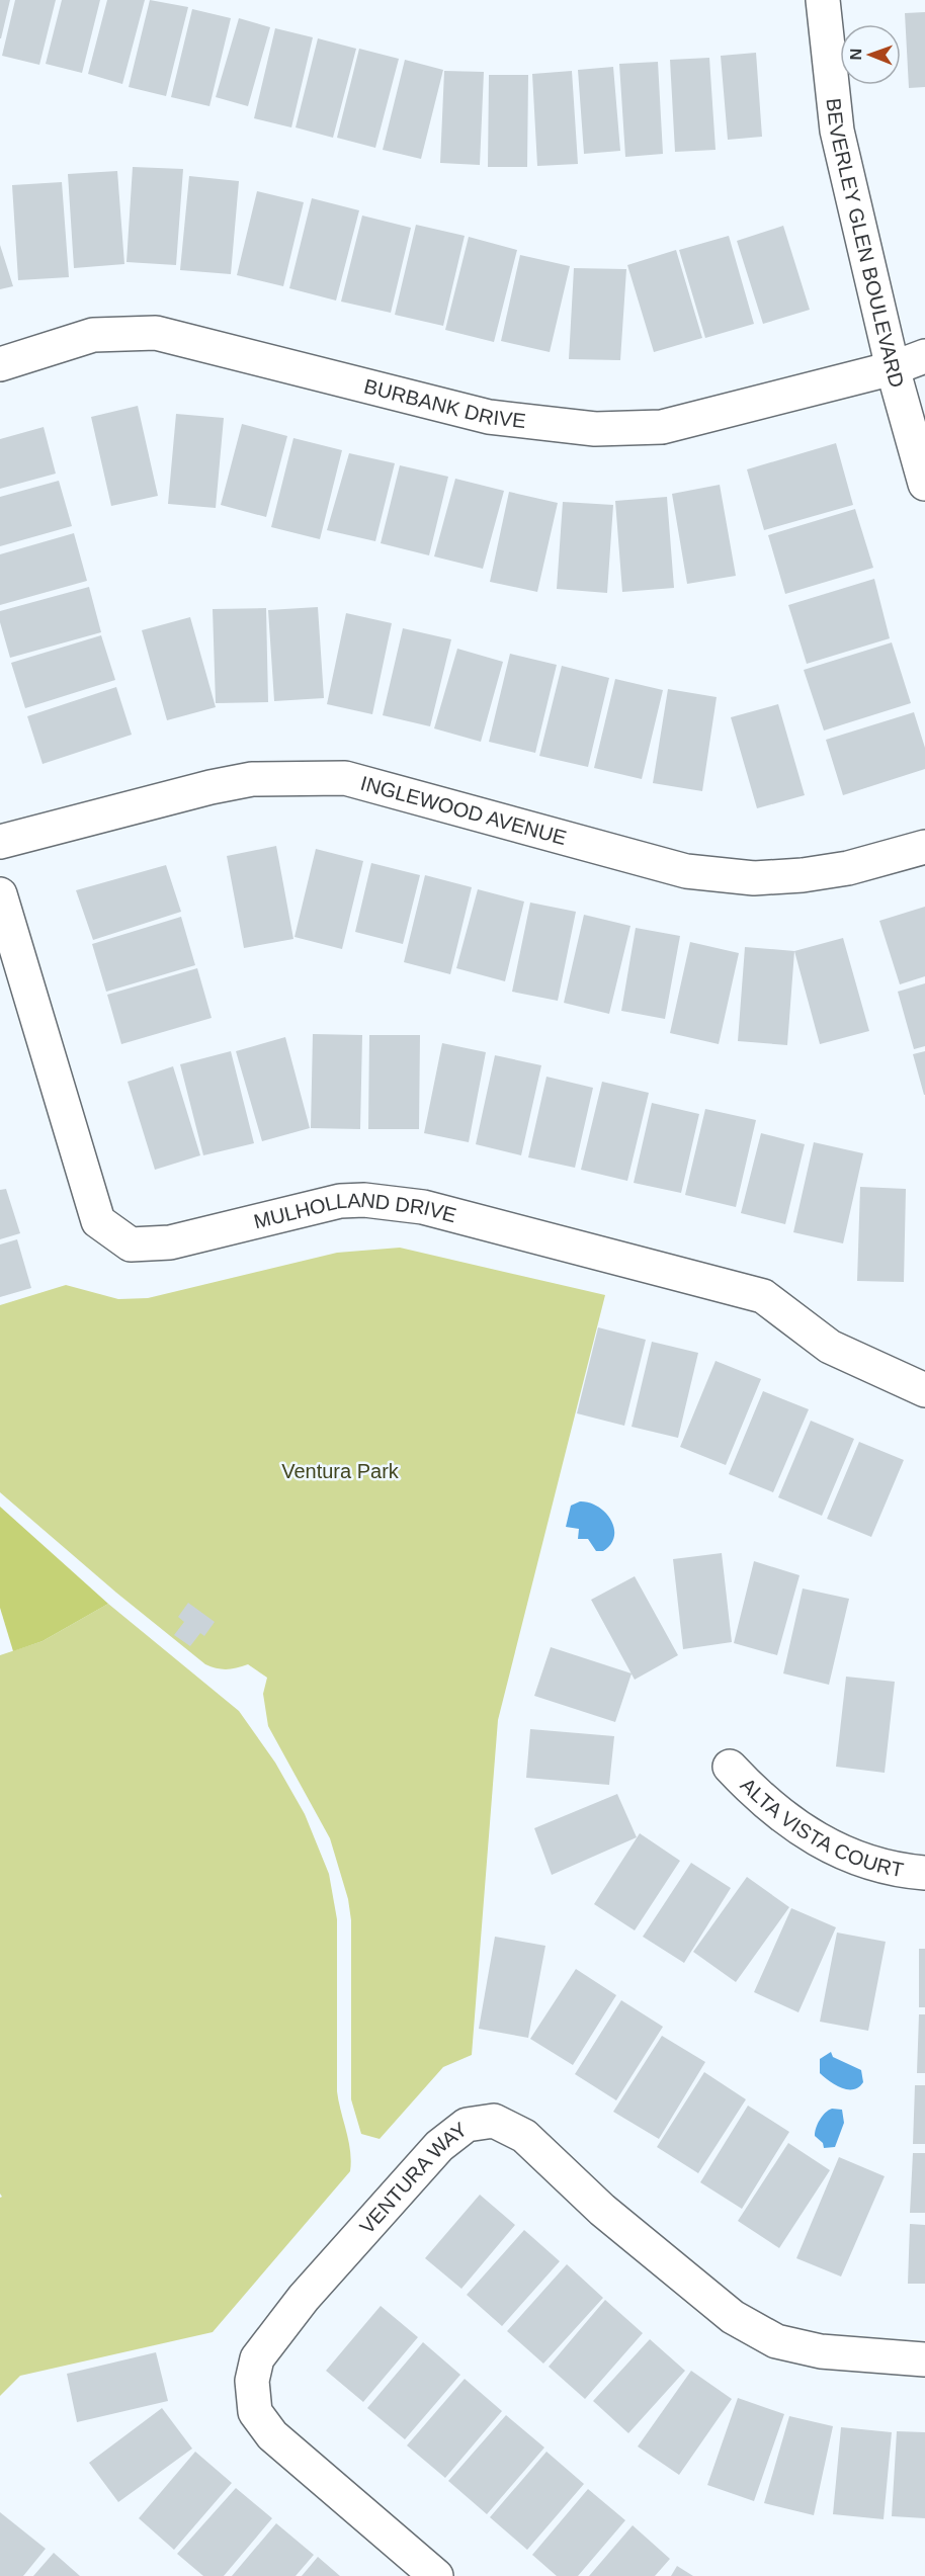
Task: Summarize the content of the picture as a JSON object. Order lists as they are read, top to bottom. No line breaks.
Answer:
{"streets":{"street":["BEVERLEY GLEN BOULEVARD","BURBANK DRIVE","INGLEWOOD AVENUE","MULHOLLAND DRIVE","ALTA VISTA COURT","VENTURA WAY"]},"crossings":[["BEVERLEY GLEN BOULEVARD","BURBANK DRIVE"]],"parks":["Ventura Park"],"north":"left"}
